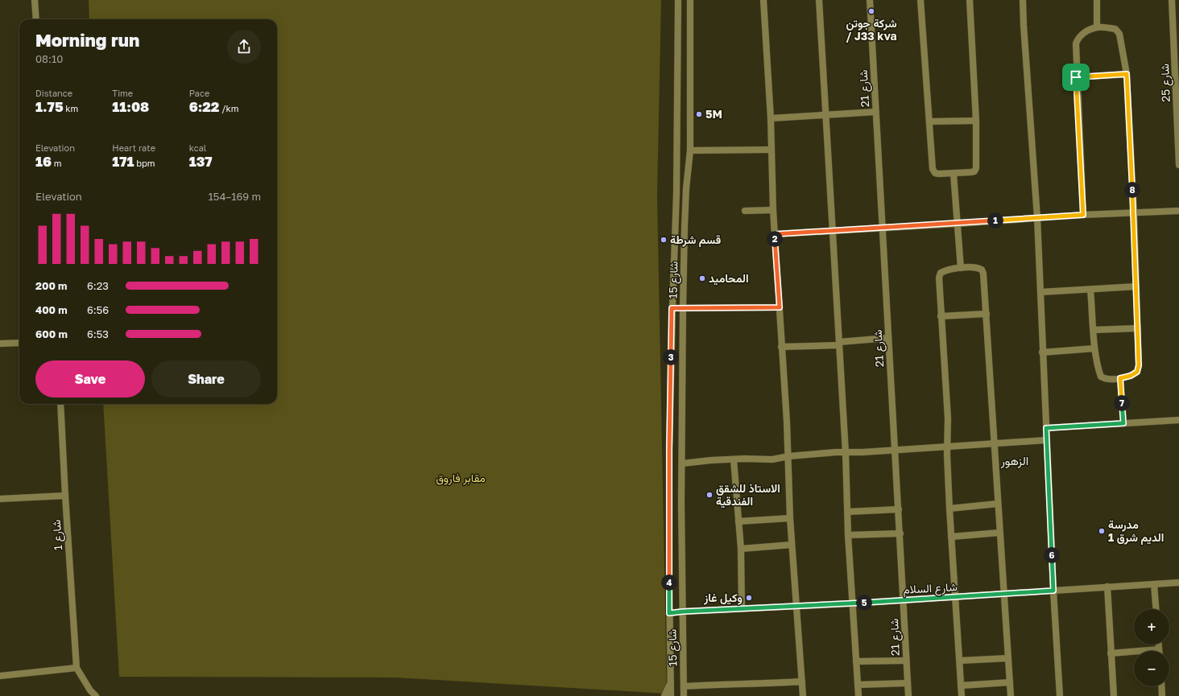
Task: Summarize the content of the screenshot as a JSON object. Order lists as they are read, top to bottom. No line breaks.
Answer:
{"streets":{"street":["شارع 25","شارع 21","شارع 15","شارع 1","شارع السلام"]},"crossings":[["شارع 21","شارع السلام"],["شارع 15","شارع السلام"]],"districts":["الزهور"],"parks":["مقابر فاروق"],"places":["شركة جوتن / J33 kva","5M","قسم شرطة","المحاميد","الاستاذ للشقق الفندقية","مدرسة الديم شرق 1","وكيل غاز"],"page":{"heading":["Morning run","08:10"],"stats":[["Distance","1.75 km"],["Time","11:08"],["Pace","6:22 /km"],["Elevation","16 m"],["Heart rate","171 bpm"],["kcal","137"]],"pins":["8","1","2","3","7","6","4","5"],"chart":["Elevation","154–169 m"],"list":[{"name":"200 m","note":"6:23"},{"name":"400 m","note":"6:56"},{"name":"600 m","note":"6:53"}],"buttons":["Save","Share"],"map_buttons":["+","−"]}}
